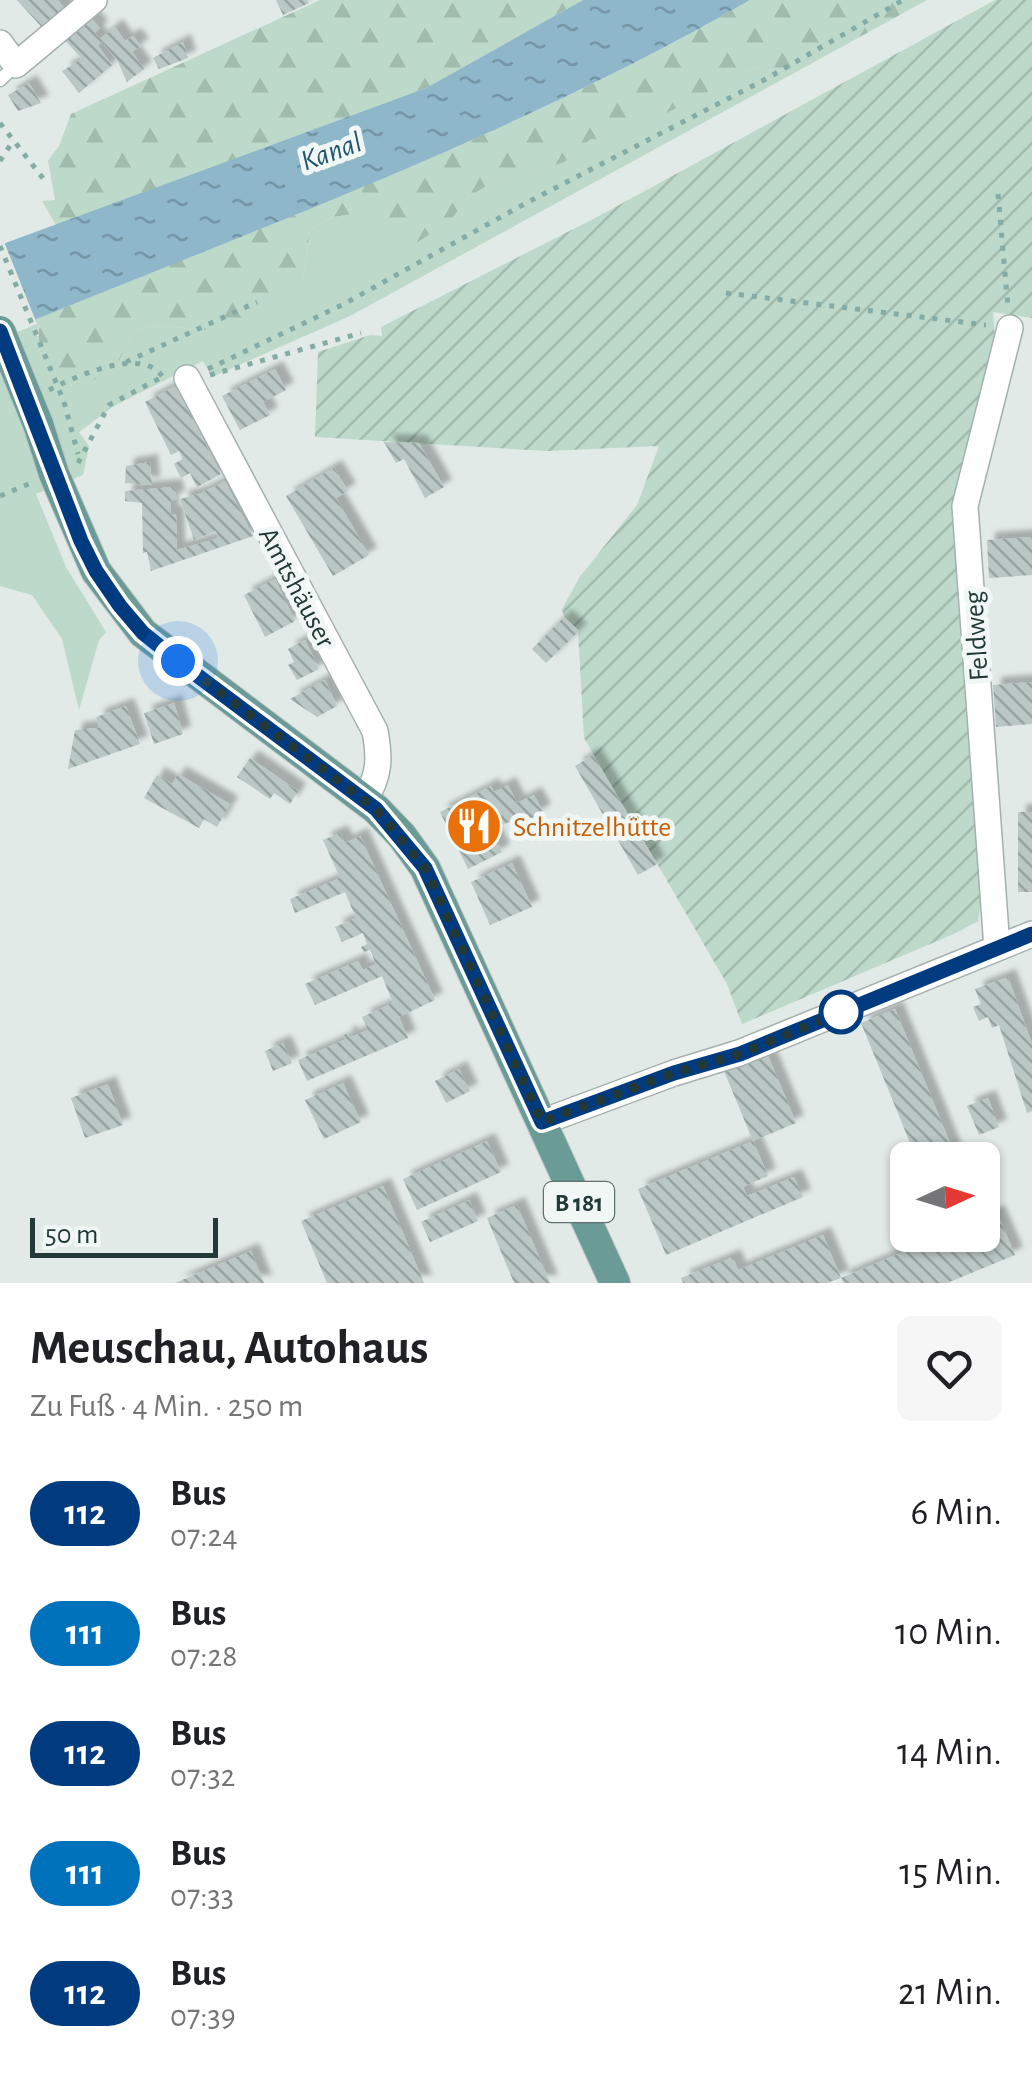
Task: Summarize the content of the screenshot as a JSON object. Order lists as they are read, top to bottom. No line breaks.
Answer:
{"streets":{"main road":["B 181"],"street":["Amtshäuser","Feldweg"]},"crossings":[["Amtshäuser","B 181"]],"water":["Kanal"],"places":{"restaurant":["Schnitzelhütte"]},"lines":["bus line 112"],"scale_bar":"50 m","north":"right","page":{"scale":"50 m","heading":["Meuschau, Autohaus","Zu Fuß · 4 Min. · 250 m"],"list":[{"mark":"112","name":"Bus","note":"07:24","value":"6 Min."},{"mark":"111","name":"Bus","note":"07:28","value":"10 Min."},{"mark":"112","name":"Bus","note":"07:32","value":"14 Min."},{"mark":"111","name":"Bus","note":"07:33","value":"15 Min."},{"mark":"112","name":"Bus","note":"07:39","value":"21 Min."}]}}
